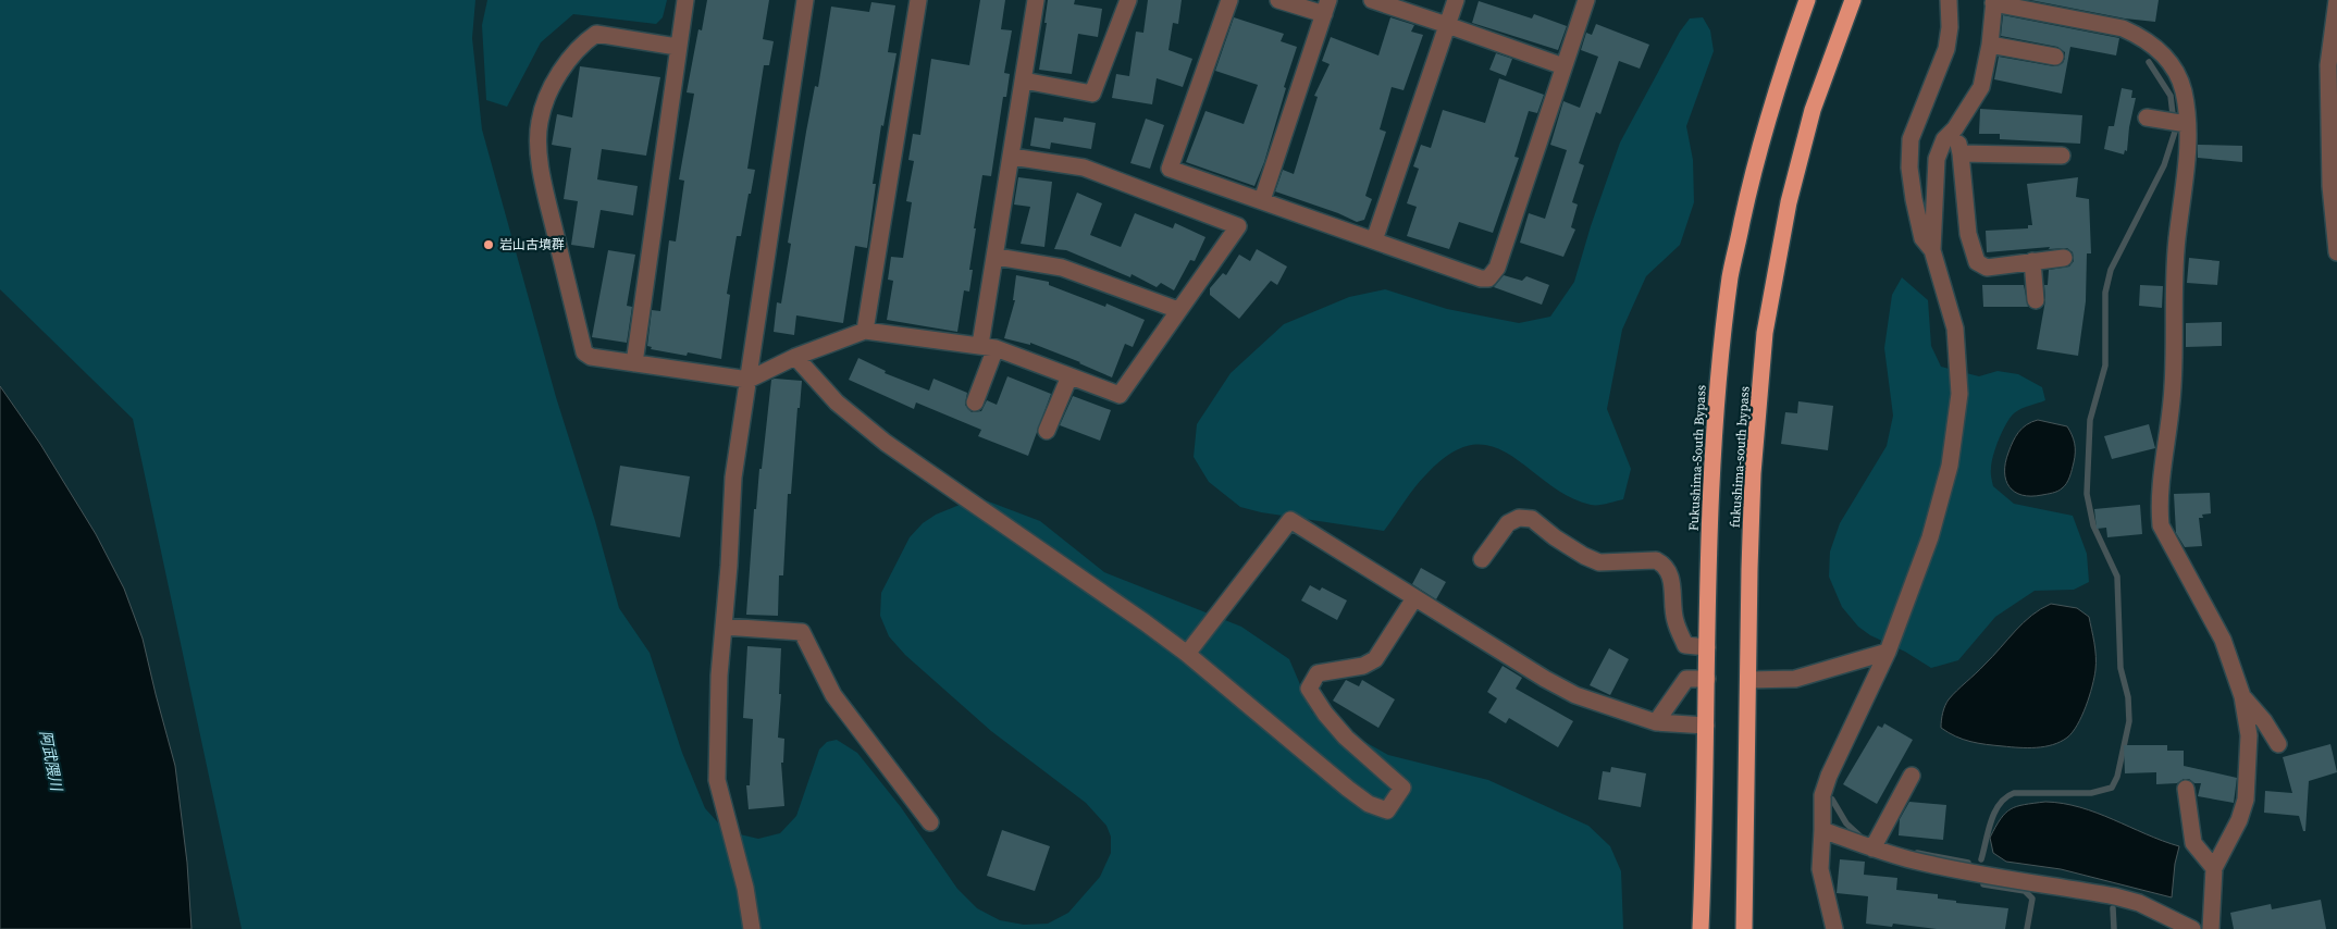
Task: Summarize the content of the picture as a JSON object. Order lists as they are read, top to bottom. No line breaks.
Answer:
{"streets":{"highway":["fukushima-south bypass","Fukushima-South Bypass"]},"water":["阿武隈川"],"places":["岩山古墳群"]}
